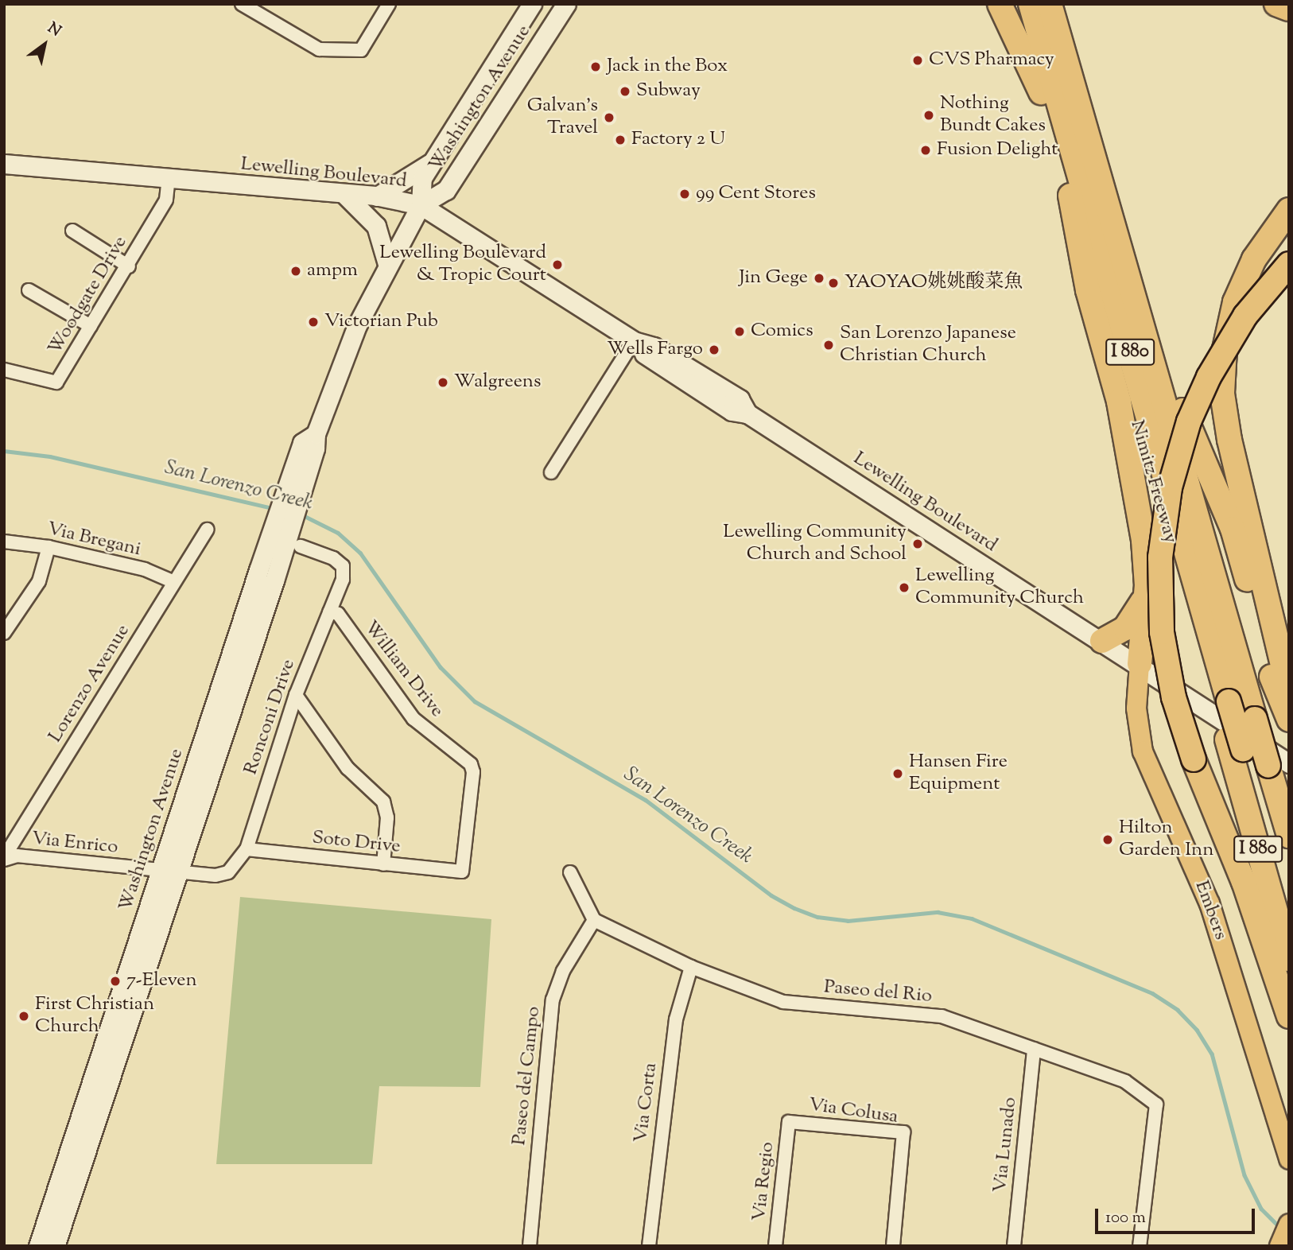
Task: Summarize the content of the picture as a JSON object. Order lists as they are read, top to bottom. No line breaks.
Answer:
{"streets":{"highway":["I 880","Nimitz Freeway"],"main road":["Washington Avenue","Lewelling Boulevard","Embers"],"street":["Woodgate Drive","Via Bregani","William Drive","Lorenzo Avenue","Ronconi Drive","Soto Drive","Via Enrico","Paseo del Rio","Paseo del Campo","Via Corta","Via Colusa","Via Lunado","Via Regio"]},"crossings":[["Washington Avenue","Lewelling Boulevard"],["Washington Avenue","Ronconi Drive"],["Washington Avenue","Via Enrico"],["Lewelling Boulevard","Woodgate Drive"],["Lewelling Boulevard","Nimitz Freeway"],["Lewelling Boulevard","Embers"],["I 880","Nimitz Freeway"],["Via Bregani","Lorenzo Avenue"],["William Drive","Ronconi Drive"],["William Drive","Soto Drive"],["Lorenzo Avenue","Via Enrico"],["Ronconi Drive","Soto Drive"],["Ronconi Drive","Via Enrico"],["Paseo del Rio","Paseo del Campo"],["Paseo del Rio","Via Corta"],["Paseo del Rio","Via Lunado"],["Via Colusa","Via Regio"]],"water":["San Lorenzo Creek"],"places":["CVS Pharmacy","Jack in the Box","Subway","Nothing Bundt Cakes","Galvan's Travel","Factory 2 U","Fusion Delight","99 Cent Stores","Lewelling Boulevard & Tropic Court","ampm","Jin Gege","YAOYAO姚姚酸菜魚","Victorian Pub","Comics","San Lorenzo Japanese Christian Church","Wells Fargo","Walgreens","Lewelling Community Church and School","Lewelling Community Church","Hansen Fire Equipment","Hilton Garden Inn","7-Eleven","First Christian Church"],"scale_bar":"100 m","north":"top right"}
